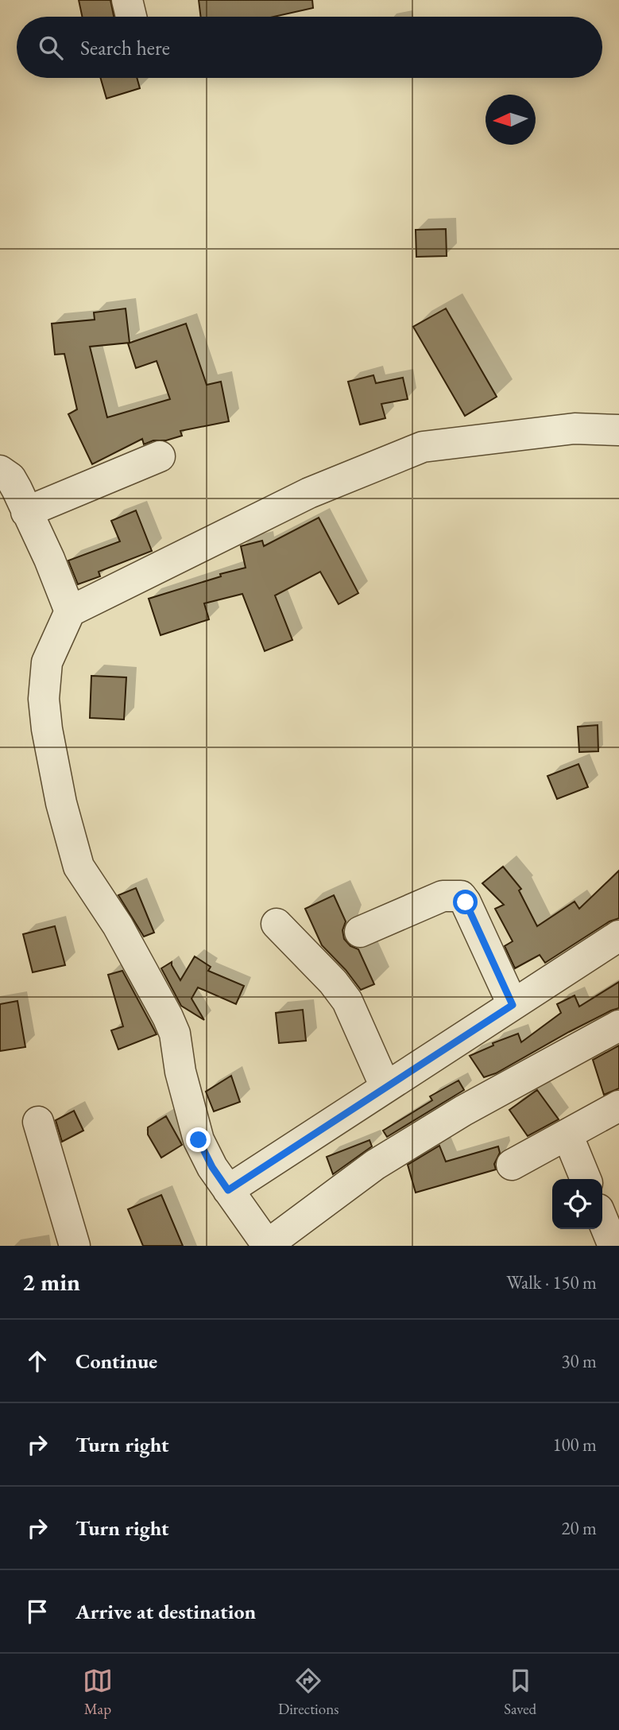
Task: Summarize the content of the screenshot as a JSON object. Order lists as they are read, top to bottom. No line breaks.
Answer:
{"north":"left","page":{"search":"Search here","heading":["2 min","Walk · 150 m"],"list":[["Continue","30 m"],["Turn right","100 m"],["Turn right","20 m"],"Arrive at destination"],"nav":["Map","Directions","Saved"]}}
